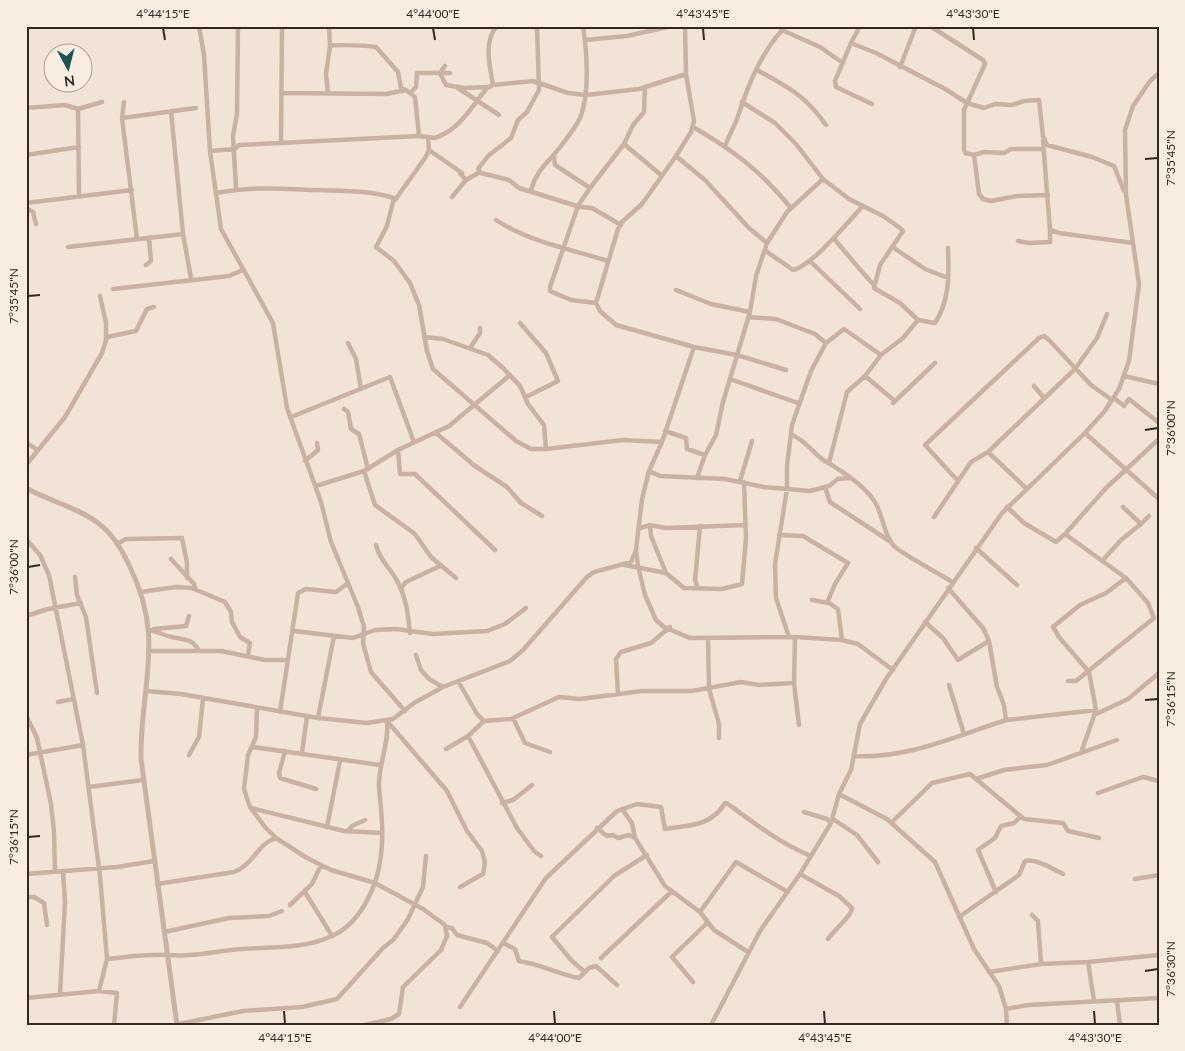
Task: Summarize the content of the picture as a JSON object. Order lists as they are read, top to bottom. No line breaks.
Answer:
{"north":"bottom","coordinates":["4°44'15\"E","4°44'00\"E","4°43'45\"E","4°43'30\"E","7°35'45\"N","7°36'00\"N","7°36'15\"N","7°36'30\"N"]}
